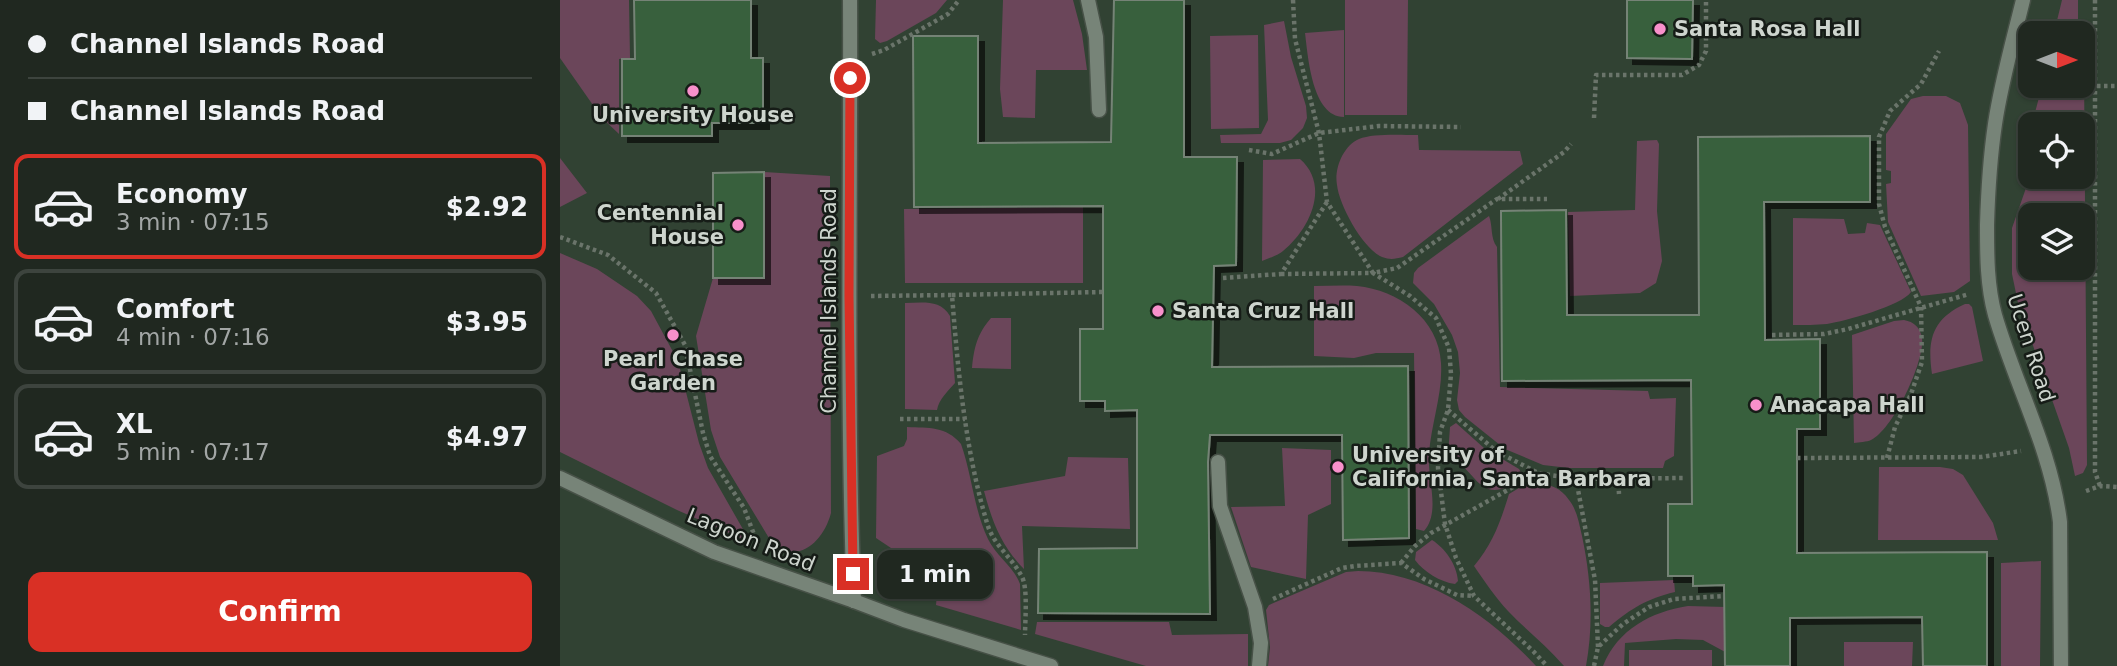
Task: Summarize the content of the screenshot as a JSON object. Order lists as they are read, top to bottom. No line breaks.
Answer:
{"streets":{"street":["Channel Islands Road","Ucen Road","Lagoon Road"]},"crossings":[["Channel Islands Road","Lagoon Road"]],"places":["Santa Rosa Hall","University House","Centennial House","Santa Cruz Hall","Pearl Chase Garden","Anacapa Hall","University of California, Santa Barbara"],"north":"right","page":{"banner":["Channel Islands Road","Channel Islands Road"],"list":[{"name":"Economy","note":"3 min · 07:15","value":"$2.92"},{"name":"Comfort","note":"4 min · 07:16","value":"$3.95"},{"name":"XL","note":"5 min · 07:17","value":"$4.97"}],"bubble":"1 min","buttons":"Confirm"}}
